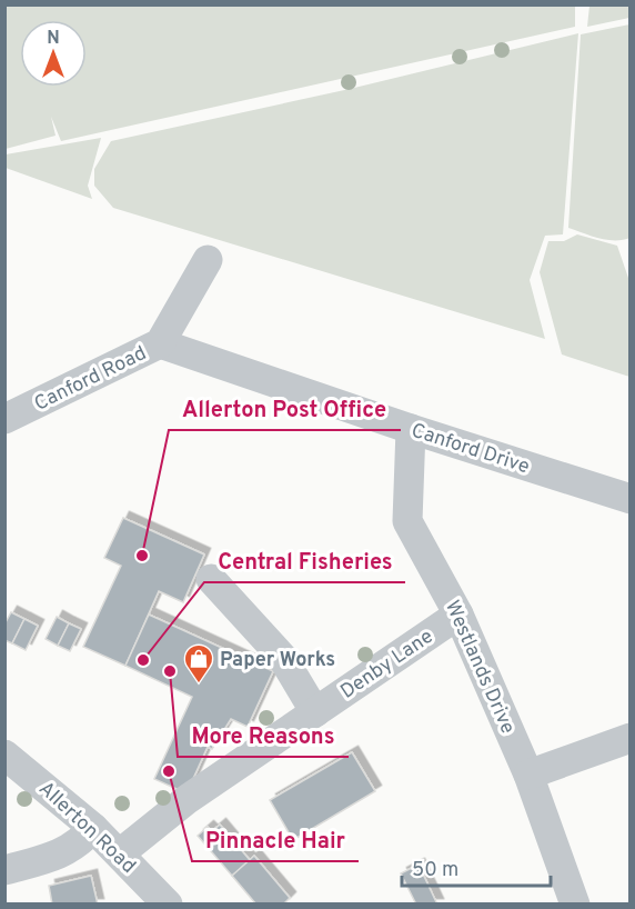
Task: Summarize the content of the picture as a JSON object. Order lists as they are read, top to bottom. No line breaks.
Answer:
{"streets":{"street":["Canford Road","Canford Drive","Denby Lane","Westlands Drive","Allerton Road"]},"crossings":[["Canford Road","Canford Drive"],["Canford Drive","Westlands Drive"],["Denby Lane","Westlands Drive"],["Denby Lane","Allerton Road"]],"places":{"other":["Allerton Post Office","Central Fisheries","More Reasons","Pinnacle Hair"],"shop":["Paper Works"]},"scale_bar":"50 m","north":"top"}
